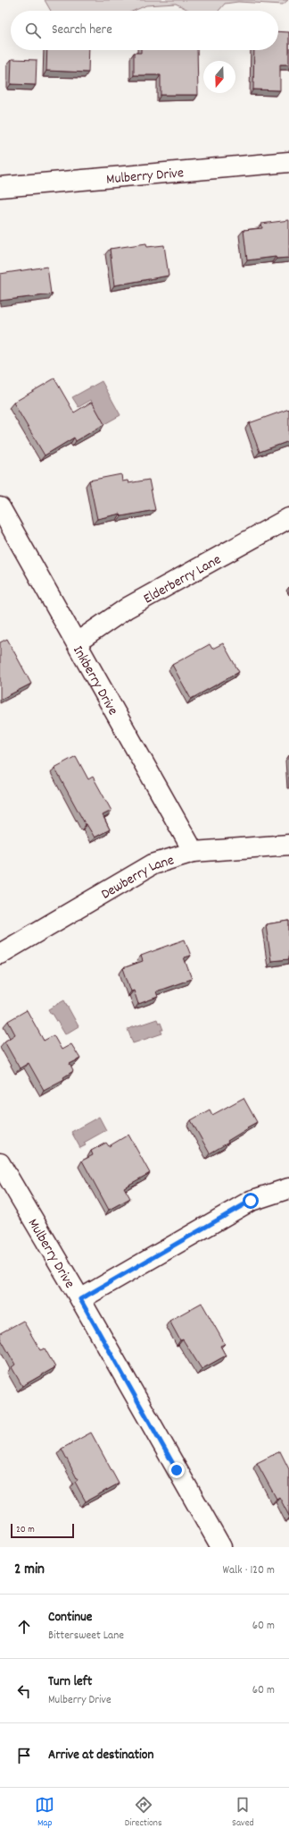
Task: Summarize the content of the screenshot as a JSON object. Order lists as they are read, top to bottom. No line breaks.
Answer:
{"streets":{"street":["Mulberry Drive","Elderberry Lane","Inkberry Drive","Dewberry Lane"]},"crossings":[["Elderberry Lane","Inkberry Drive"],["Inkberry Drive","Dewberry Lane"]],"scale_bar":"20 m","north":"bottom","page":{"search":"Search here","scale":"20 m","heading":["2 min","Walk · 120 m"],"list":[["Continue","Bittersweet Lane","60 m"],["Turn left","Mulberry Drive","60 m"],"Arrive at destination"],"nav":["Map","Directions","Saved"]}}
